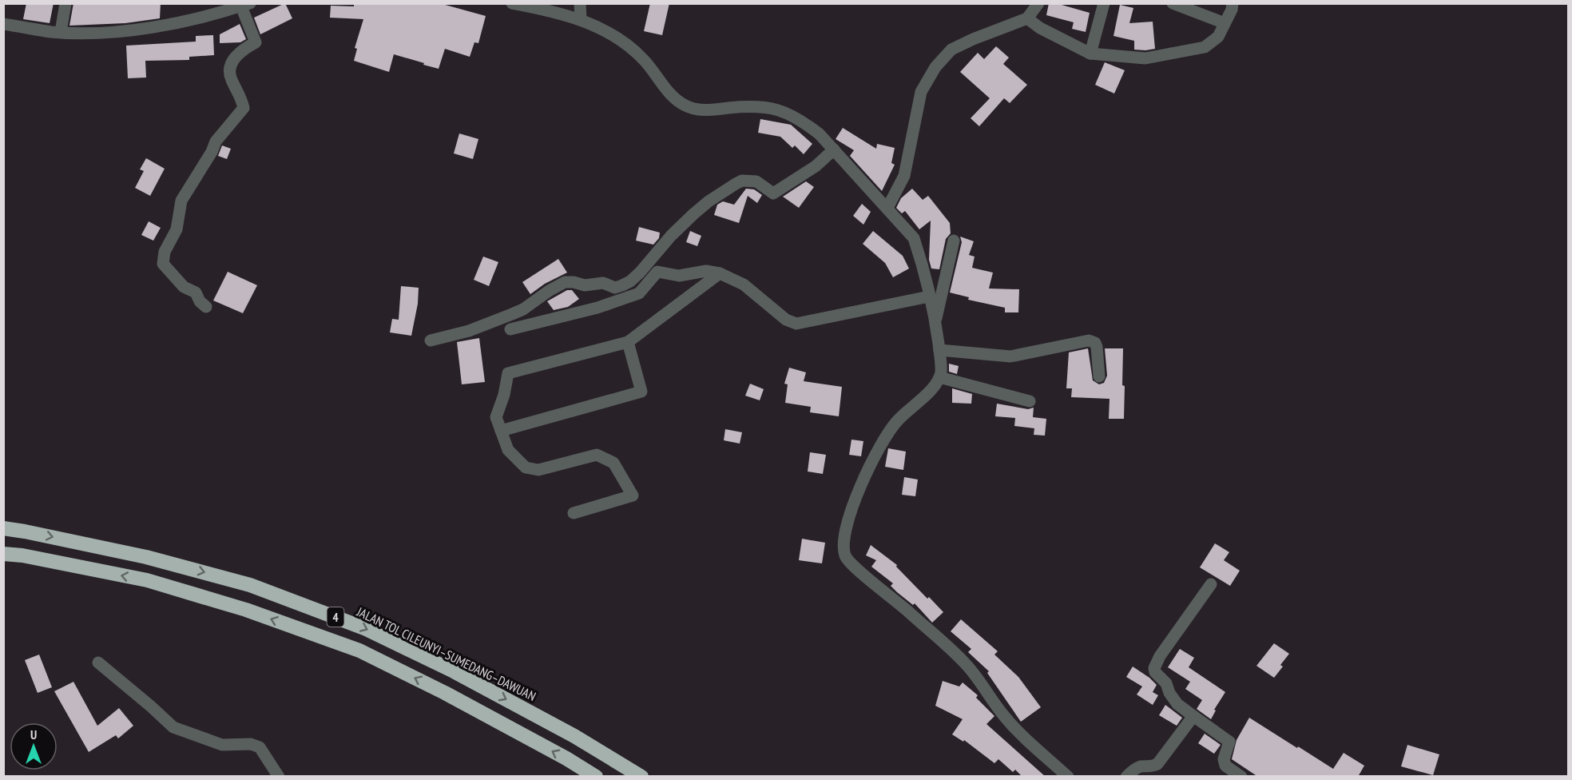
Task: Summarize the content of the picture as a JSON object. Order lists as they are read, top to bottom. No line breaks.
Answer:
{"streets":{"highway":["4","JALAN TOL CILEUNYI–SUMEDANG–DAWUAN"]},"north":"top"}
